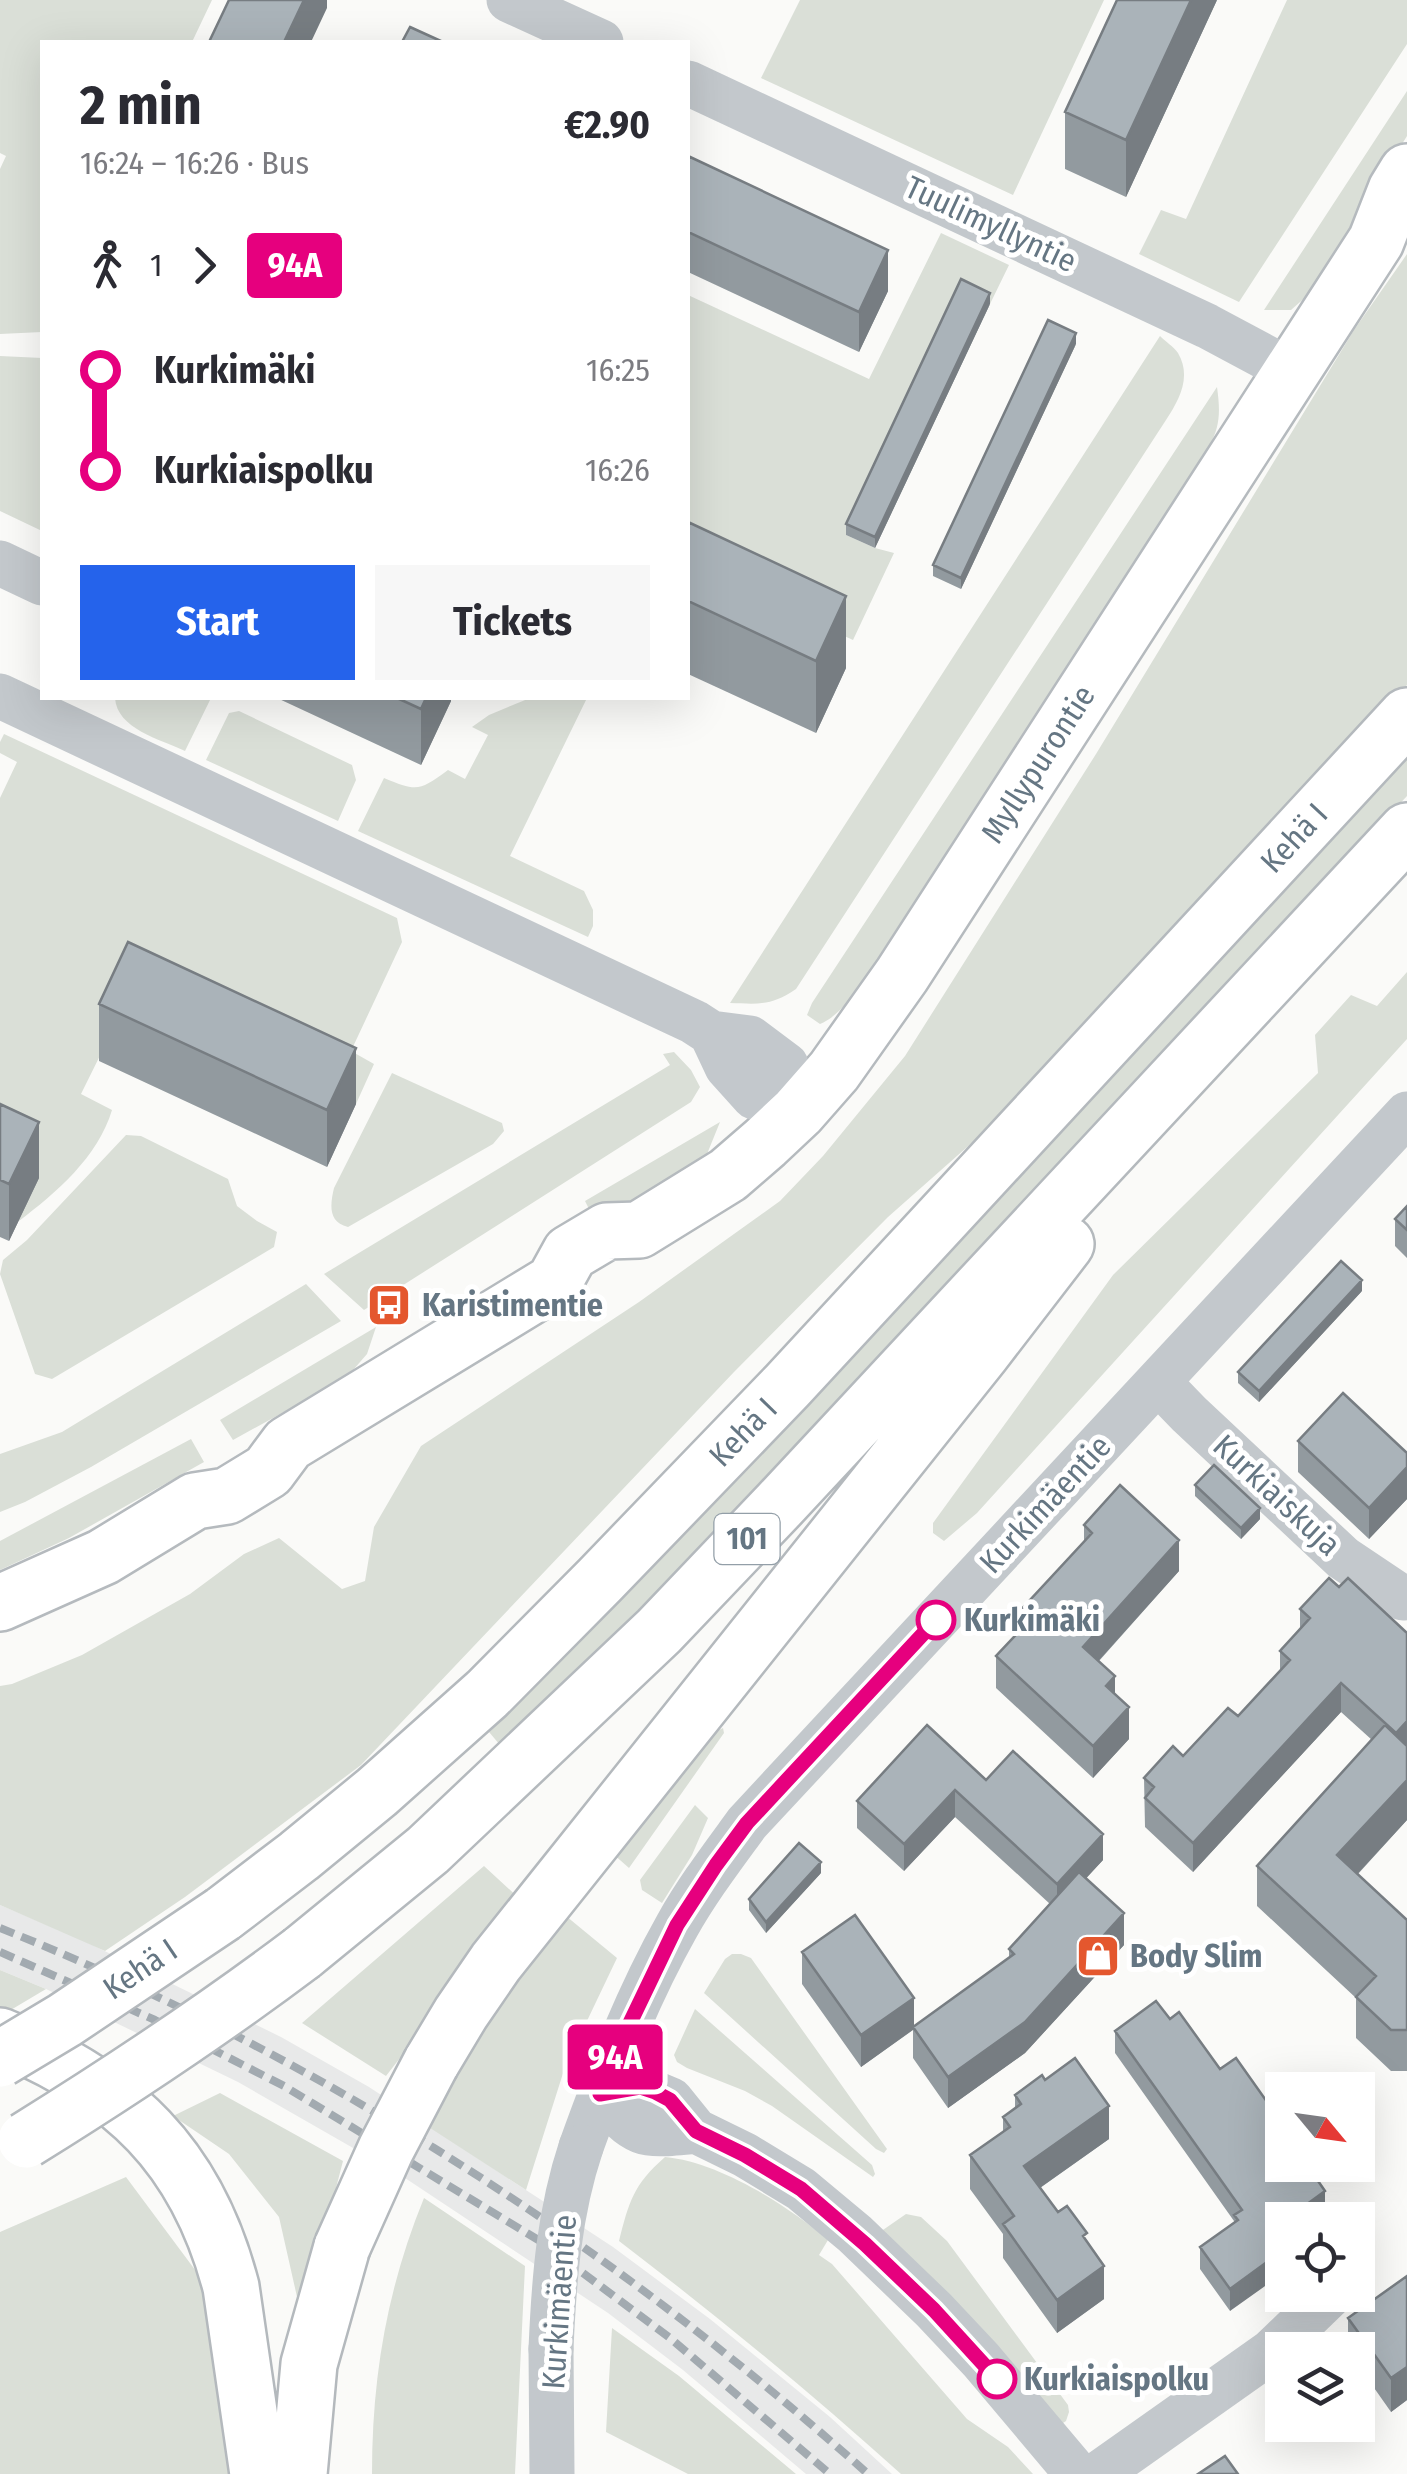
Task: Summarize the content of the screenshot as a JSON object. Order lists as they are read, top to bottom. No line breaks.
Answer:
{"streets":{"main road":["Myllypurontie","Kehä I","101"],"street":["Tuulimyllyntie","Kurkiaiskuja","Kurkimäentie"]},"crossings":[["Tuulimyllyntie","Myllypurontie"],["Kurkiaiskuja","Kurkimäentie"]],"places":{"bus stop":["Karistimentie"],"other":["Kurkimäki","Kurkiaispolku"],"shop":["Body Slim"]},"lines":["bus line 94A"],"north":"bottom right","page":{"on_map":"94A","heading":["2 min","16:24 – 16:26 · Bus","€2.90"],"legs":["1","94A"],"list":[{"name":"Kurkimäki","value":"16:25"},{"name":"Kurkiaispolku","value":"16:26"}],"buttons":["Start","Tickets"]}}
